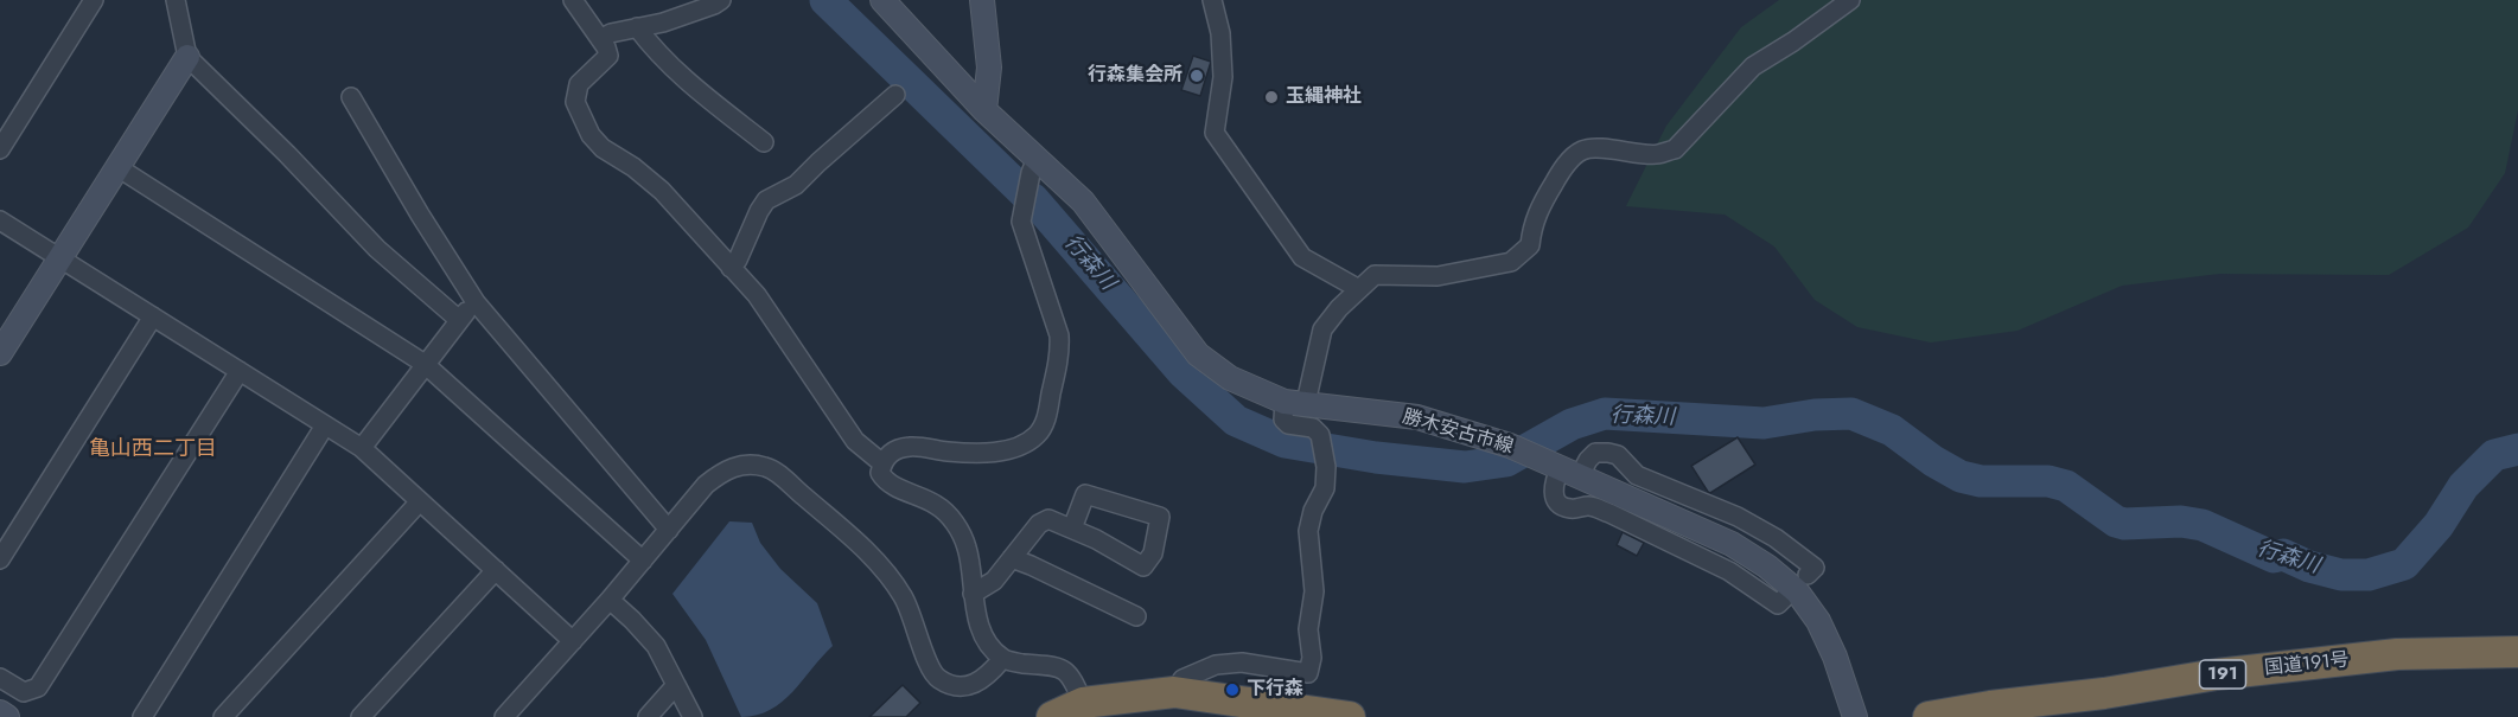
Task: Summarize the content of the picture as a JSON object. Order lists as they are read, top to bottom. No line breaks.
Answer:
{"streets":{"highway":["国道191号","191"],"main road":["勝木安古市線"]},"districts":["亀山西二丁目"],"water":["行森川"],"places":["行森集会所","玉縄神社","下行森"]}
